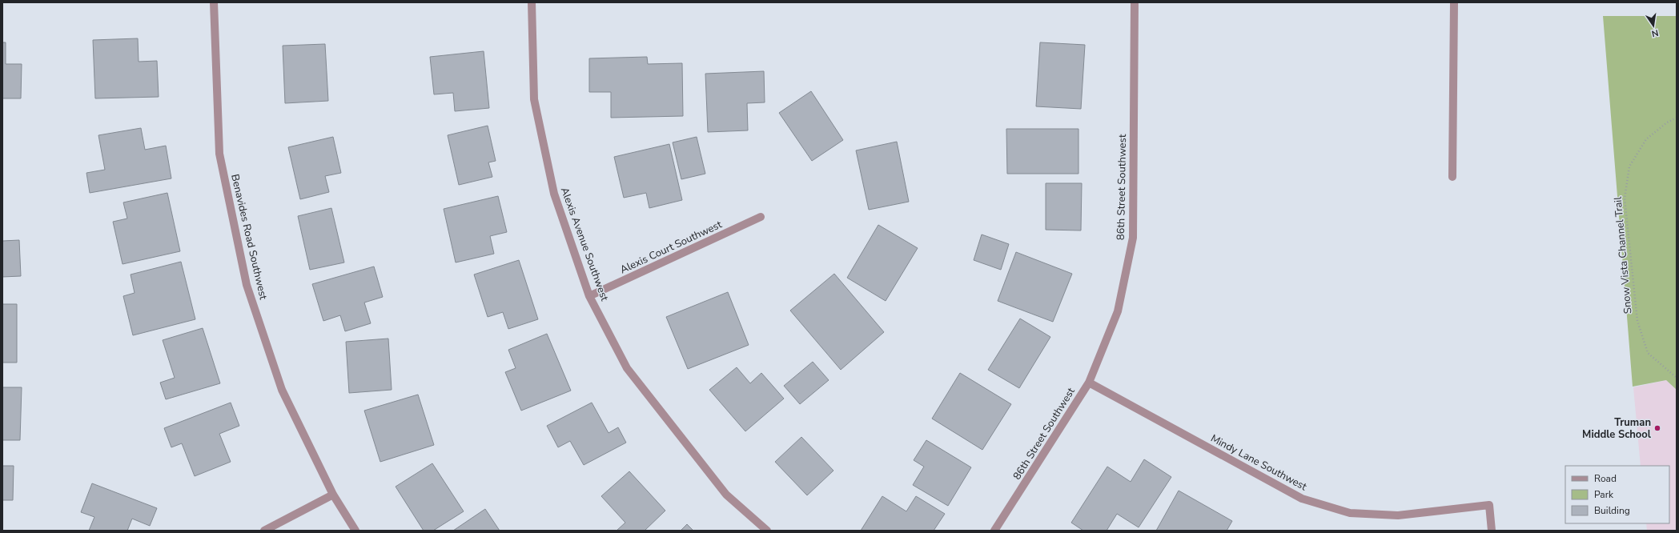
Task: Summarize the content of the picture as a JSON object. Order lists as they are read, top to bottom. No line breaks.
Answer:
{"streets":{"street":["86th Street Southwest","Benavides Road Southwest","Alexis Avenue Southwest","Alexis Court Southwest","Mindy Lane Southwest"],"path":["Snow Vista Channel Trail"]},"crossings":[["86th Street Southwest","Mindy Lane Southwest"],["Alexis Avenue Southwest","Alexis Court Southwest"]],"places":["Truman Middle School"],"legend":["Road","Park","Building"],"north":"bottom"}
